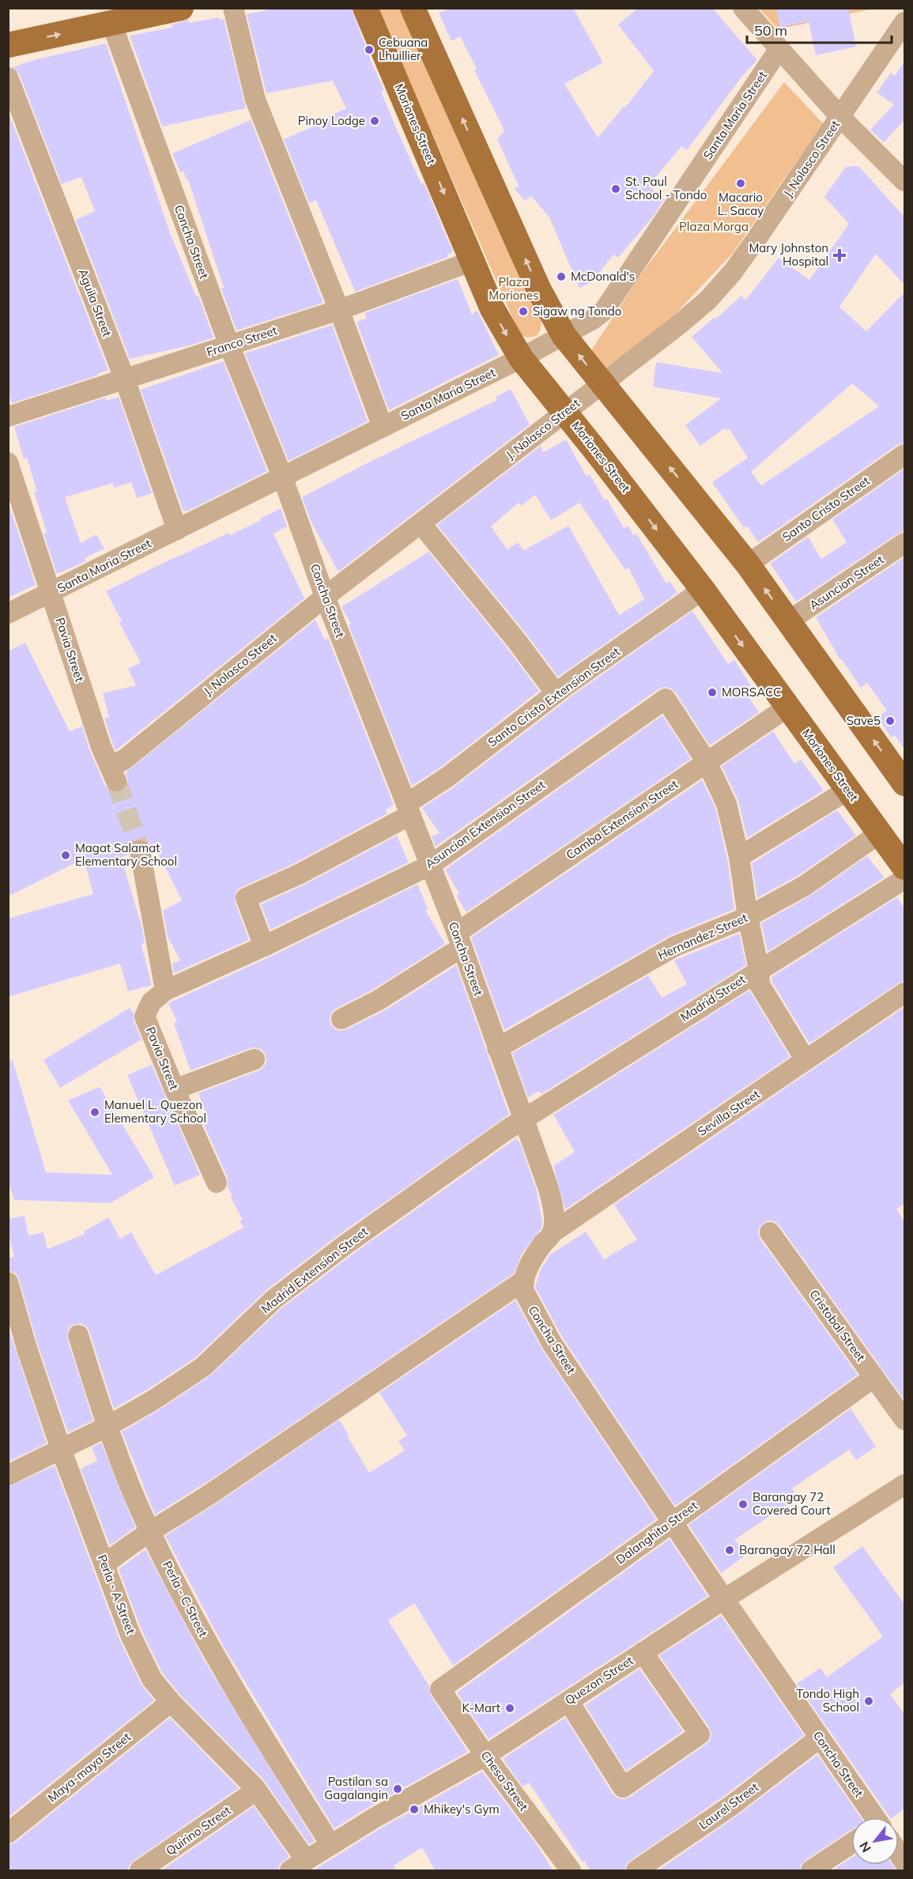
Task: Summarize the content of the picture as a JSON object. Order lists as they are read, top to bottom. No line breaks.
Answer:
{"streets":{"main road":["Moriones Street"],"street":["Santa Maria Street","J. Nolasco Street","Concha Street","Aguila Street","Franco Street","Santo Cristo Street","Asuncion Street","Pavia Street","Santo Cristo Extension Street","Camba Extension Street","Asuncion Extension Street","Hernandez Street","Madrid Street","Sevilla Street","Madrid Extension Street","Cristobal Street","Dalanghita Street","Perla - A Street","Perla - C Street","Quezon Street","Maya-maya Street","Chesa Street","Laurel Street","Quirino Street"]},"crossings":[["Santa Maria Street","Moriones Street"],["Santa Maria Street","Concha Street"],["Santa Maria Street","Aguila Street"],["Santa Maria Street","Pavia Street"],["Moriones Street","J. Nolasco Street"],["Moriones Street","Franco Street"],["Moriones Street","Santo Cristo Extension Street"],["Moriones Street","Camba Extension Street"],["Moriones Street","Hernandez Street"],["J. Nolasco Street","Concha Street"],["J. Nolasco Street","Pavia Street"],["Concha Street","Franco Street"],["Concha Street","Santo Cristo Extension Street"],["Concha Street","Camba Extension Street"],["Concha Street","Asuncion Extension Street"],["Concha Street","Hernandez Street"],["Concha Street","Madrid Street"],["Concha Street","Sevilla Street"],["Concha Street","Madrid Extension Street"],["Concha Street","Dalanghita Street"],["Concha Street","Quezon Street"],["Concha Street","Laurel Street"],["Aguila Street","Franco Street"],["Pavia Street","Asuncion Extension Street"],["Santo Cristo Extension Street","Asuncion Extension Street"],["Camba Extension Street","Asuncion Extension Street"],["Madrid Street","Madrid Extension Street"],["Madrid Extension Street","Perla - A Street"],["Madrid Extension Street","Perla - C Street"],["Cristobal Street","Dalanghita Street"],["Dalanghita Street","Chesa Street"],["Perla - A Street","Quezon Street"],["Perla - A Street","Maya-maya Street"],["Perla - A Street","Quirino Street"],["Perla - C Street","Quezon Street"],["Quezon Street","Chesa Street"]],"parks":["Plaza Morga","Plaza Moriones"],"places":{"other":["Cebuana Lhuillier","Pinoy Lodge","Macario L. Sacay","St. Paul School - Tondo","McDonald's","Sigaw ng Tondo","MORSACC","Save5","Magat Salamat Elementary School","Manuel L. Quezon Elementary School","Barangay 72 Covered Court","Barangay 72 Hall","Tondo High School","K-Mart","Pastilan sa Gagalangin","Mhikey's Gym"],"health":["Mary Johnston Hospital"]},"scale_bar":"50 m","north":"bottom left"}
